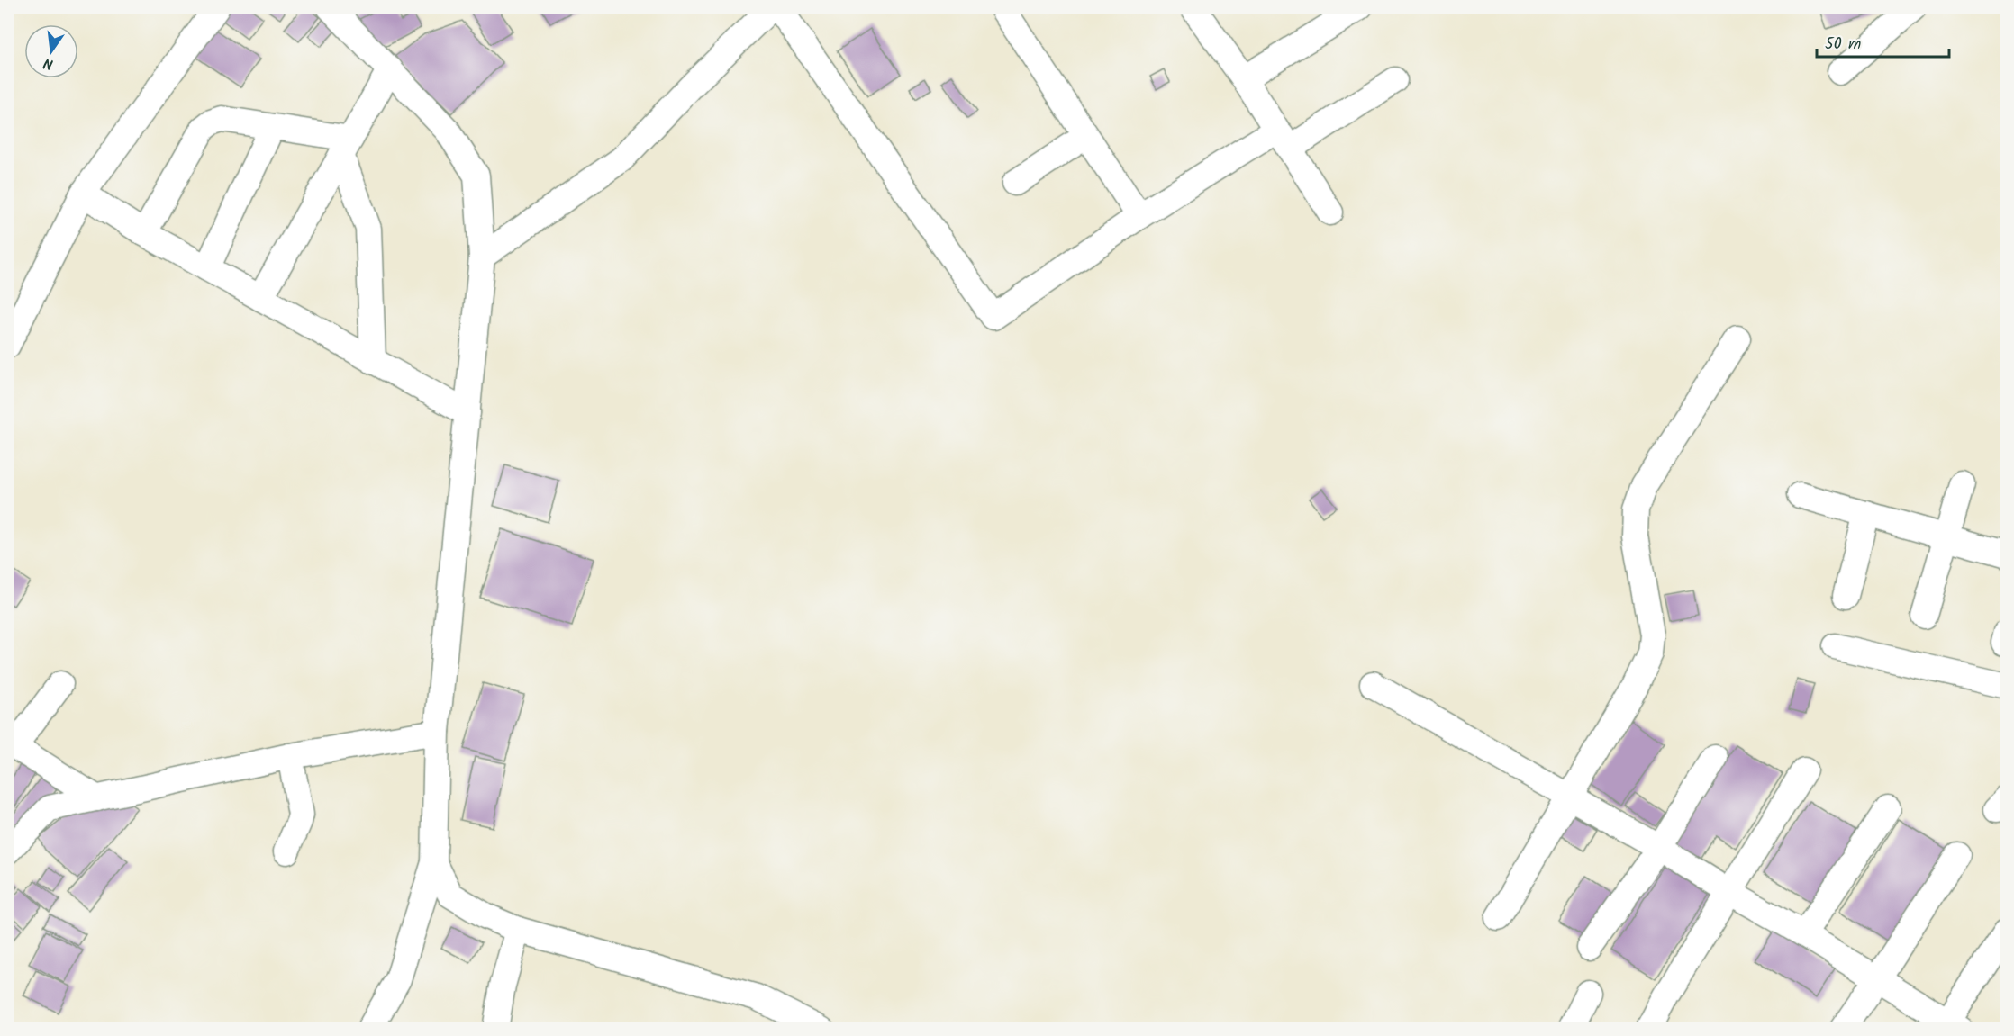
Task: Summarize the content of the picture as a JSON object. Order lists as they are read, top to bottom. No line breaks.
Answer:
{"scale_bar":"50 m","north":"bottom"}
